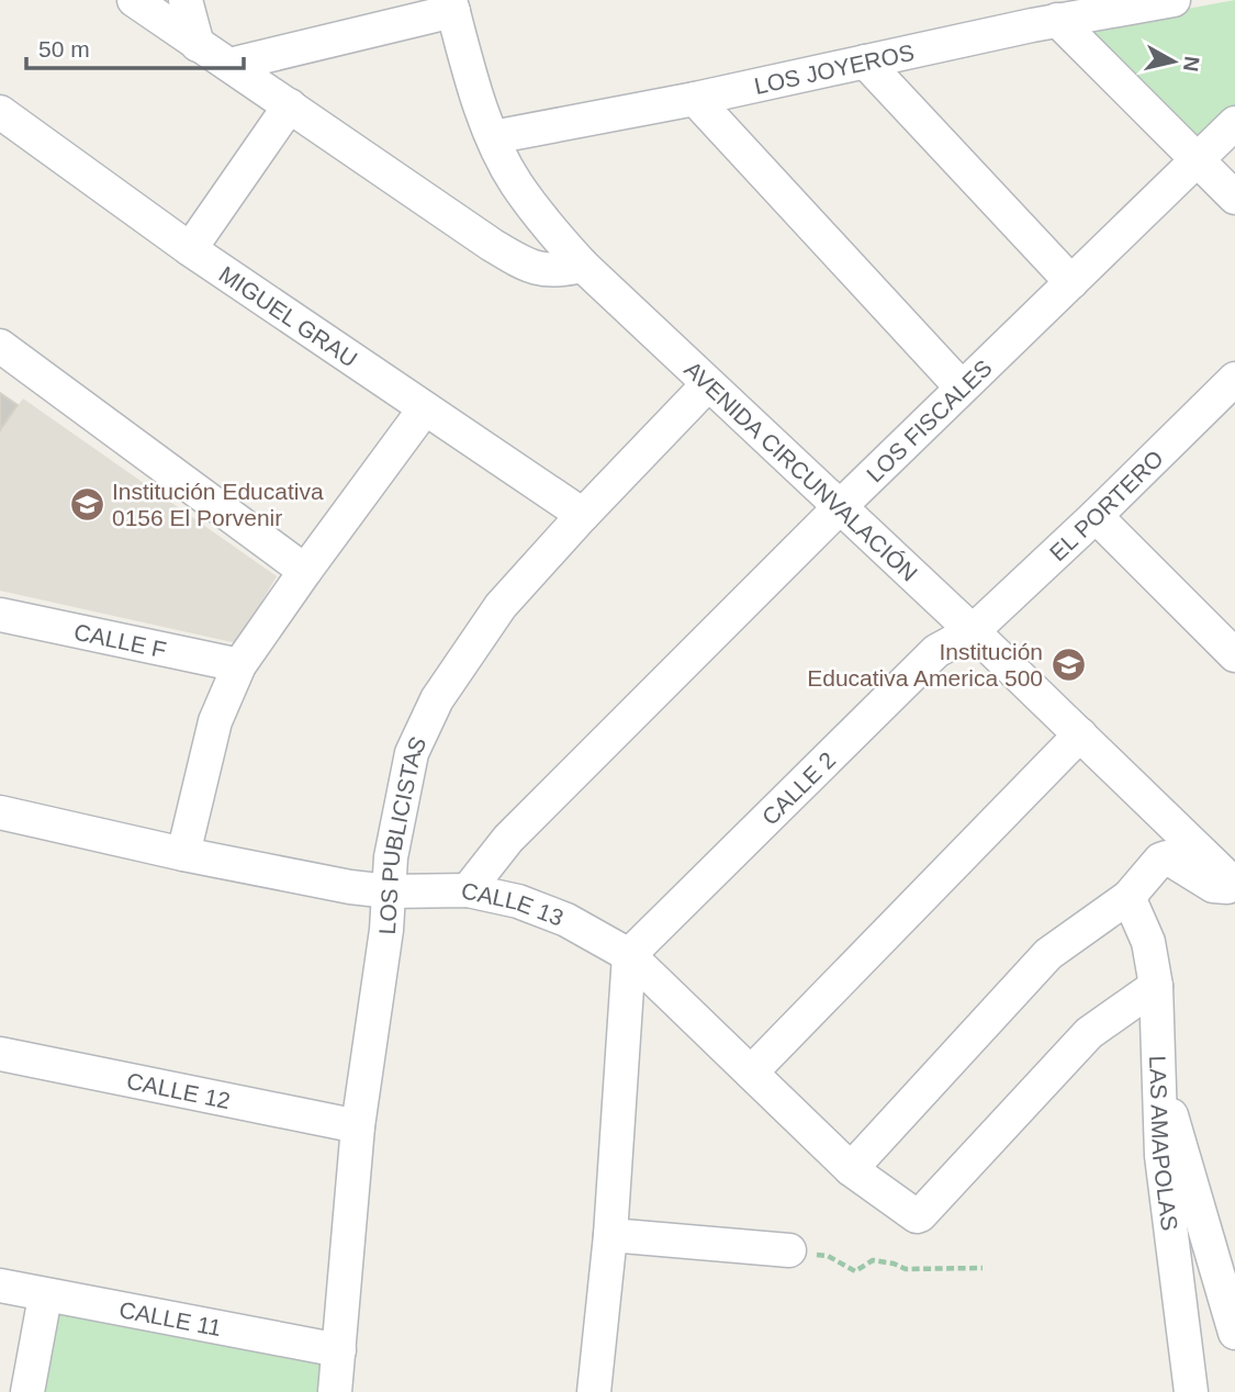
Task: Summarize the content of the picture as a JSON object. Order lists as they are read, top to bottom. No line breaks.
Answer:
{"streets":{"street":["LOS JOYEROS","MIGUEL GRAU","LOS FISCALES","AVENIDA CIRCUNVALACIÓN","EL PORTERO","CALLE F","CALLE 2","LOS PUBLICISTAS","CALLE 13","CALLE 12","LAS AMAPOLAS","CALLE 11"]},"crossings":[["LOS JOYEROS","AVENIDA CIRCUNVALACIÓN"],["MIGUEL GRAU","LOS PUBLICISTAS"],["LOS FISCALES","AVENIDA CIRCUNVALACIÓN"],["LOS FISCALES","CALLE 13"],["AVENIDA CIRCUNVALACIÓN","EL PORTERO"],["AVENIDA CIRCUNVALACIÓN","CALLE 2"],["AVENIDA CIRCUNVALACIÓN","LOS PUBLICISTAS"],["EL PORTERO","CALLE 2"],["CALLE 2","CALLE 13"],["LOS PUBLICISTAS","CALLE 13"],["LOS PUBLICISTAS","CALLE 12"],["LOS PUBLICISTAS","CALLE 11"],["CALLE 13","LAS AMAPOLAS"]],"places":{"school or university":["Institución Educativa 0156 El Porvenir","Institución Educativa America 500"]},"scale_bar":"50 m","north":"right"}
